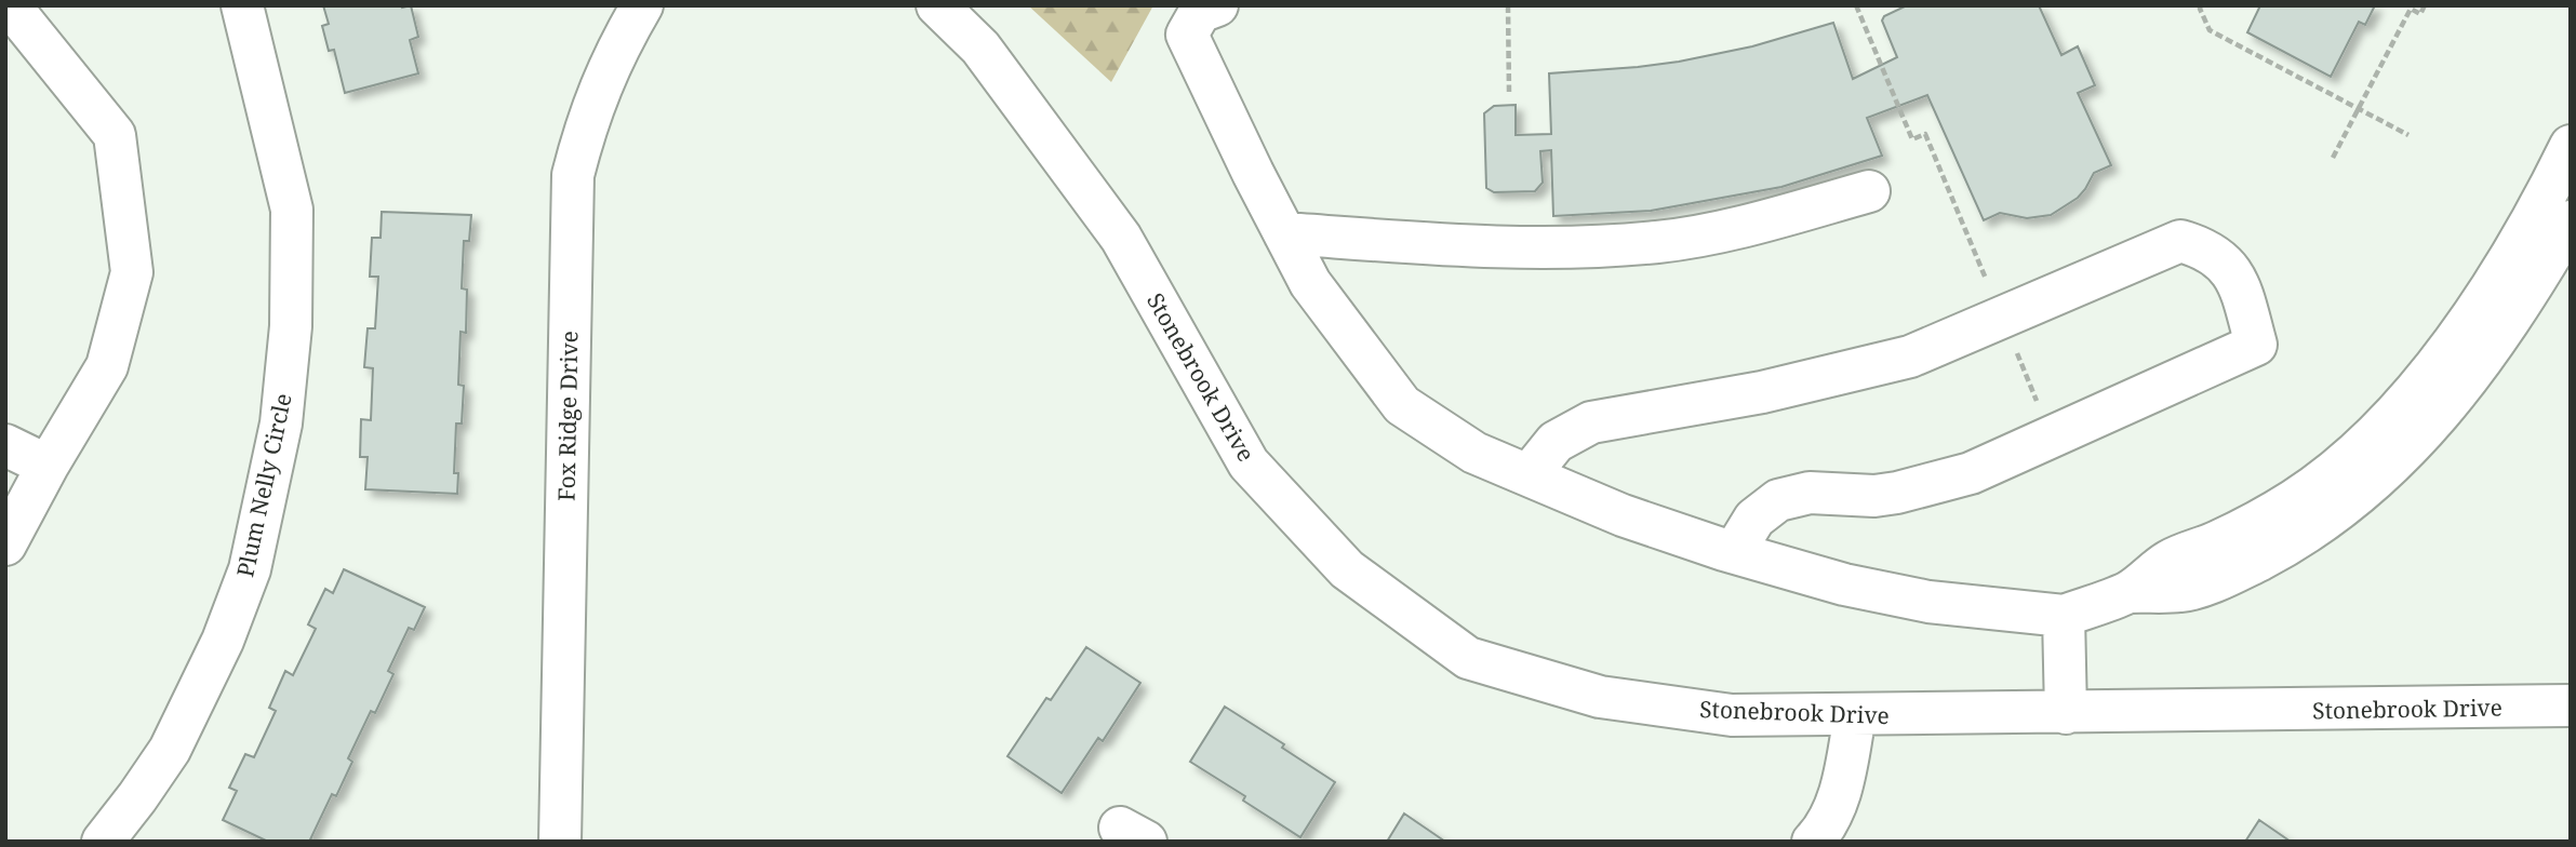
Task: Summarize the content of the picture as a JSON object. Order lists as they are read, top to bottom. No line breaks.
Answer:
{"streets":{"street":["Stonebrook Drive","Fox Ridge Drive","Plum Nelly Circle"]}}
